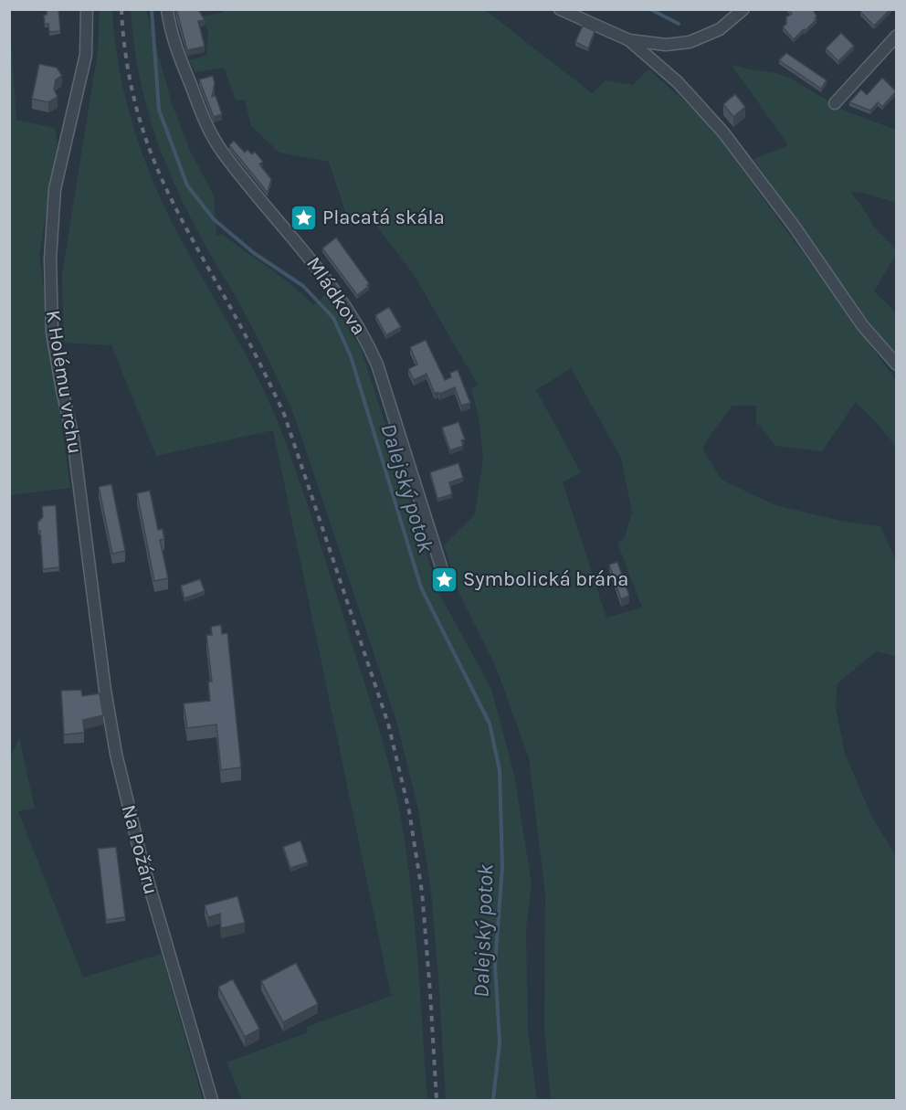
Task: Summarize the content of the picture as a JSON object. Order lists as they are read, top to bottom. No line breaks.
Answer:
{"streets":{"street":["Mládkova","K Holému vrchu","Na Požáru"]},"crossings":[["K Holému vrchu","Na Požáru"]],"water":["Dalejský potok"],"places":{"place":["Placatá skála","Symbolická brána"]}}
